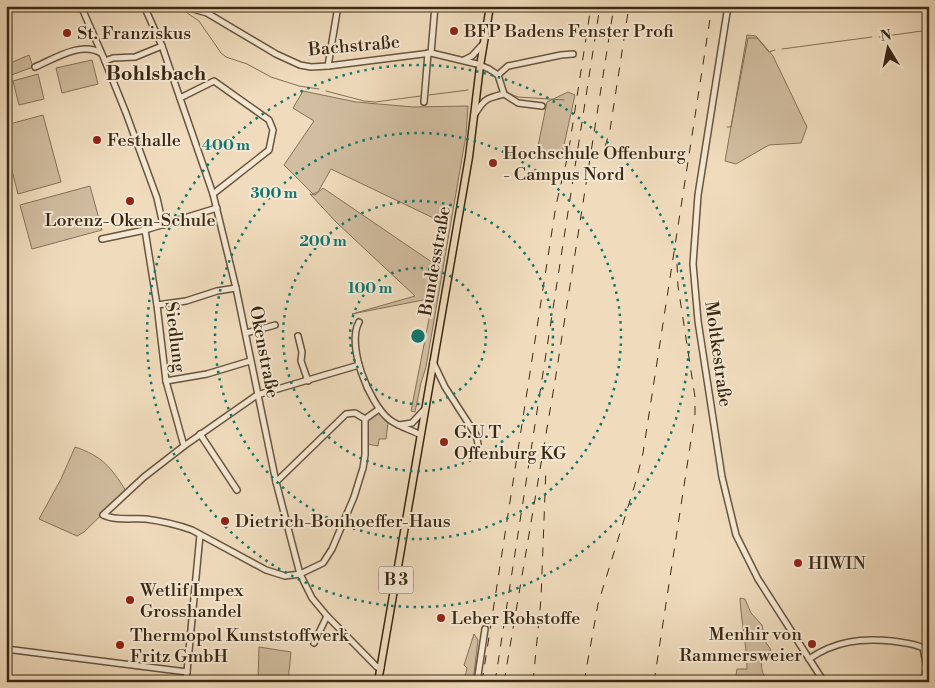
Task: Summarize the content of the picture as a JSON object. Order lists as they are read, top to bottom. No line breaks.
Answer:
{"streets":{"main road":["Bundesstraße","B 3"],"street":["Bachstraße","Siedlung","Okenstraße","Moltkestraße"]},"crossings":[["Bachstraße","Bundesstraße"],["Bundesstraße","Okenstraße"],["Bundesstraße","B 3"],["Okenstraße","B 3"]],"districts":["Bohlsbach"],"places":["BFP Badens Fenster Profi","St. Franziskus","Festhalle","Hochschule Offenburg - Campus Nord","Lorenz-Oken-Schule","G.U.T Offenburg KG","Dietrich-Bonhoeffer-Haus","HIWIN","Wetlif Impex Grosshandel","Leber Rohstoffe","Menhir von Rammersweier","Thermopol Kunststoffwerk Fritz GmbH"],"north":"top","rings":["400 m","300 m","200 m","100 m"]}
